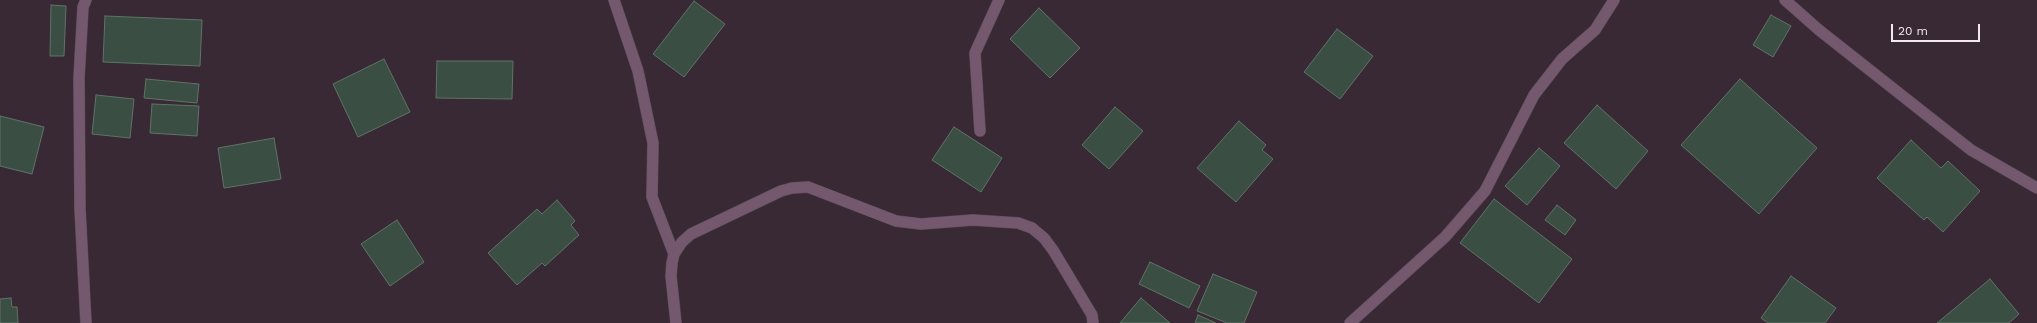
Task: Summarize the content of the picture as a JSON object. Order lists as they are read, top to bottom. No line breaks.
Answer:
{"scale_bar":"20 m"}
